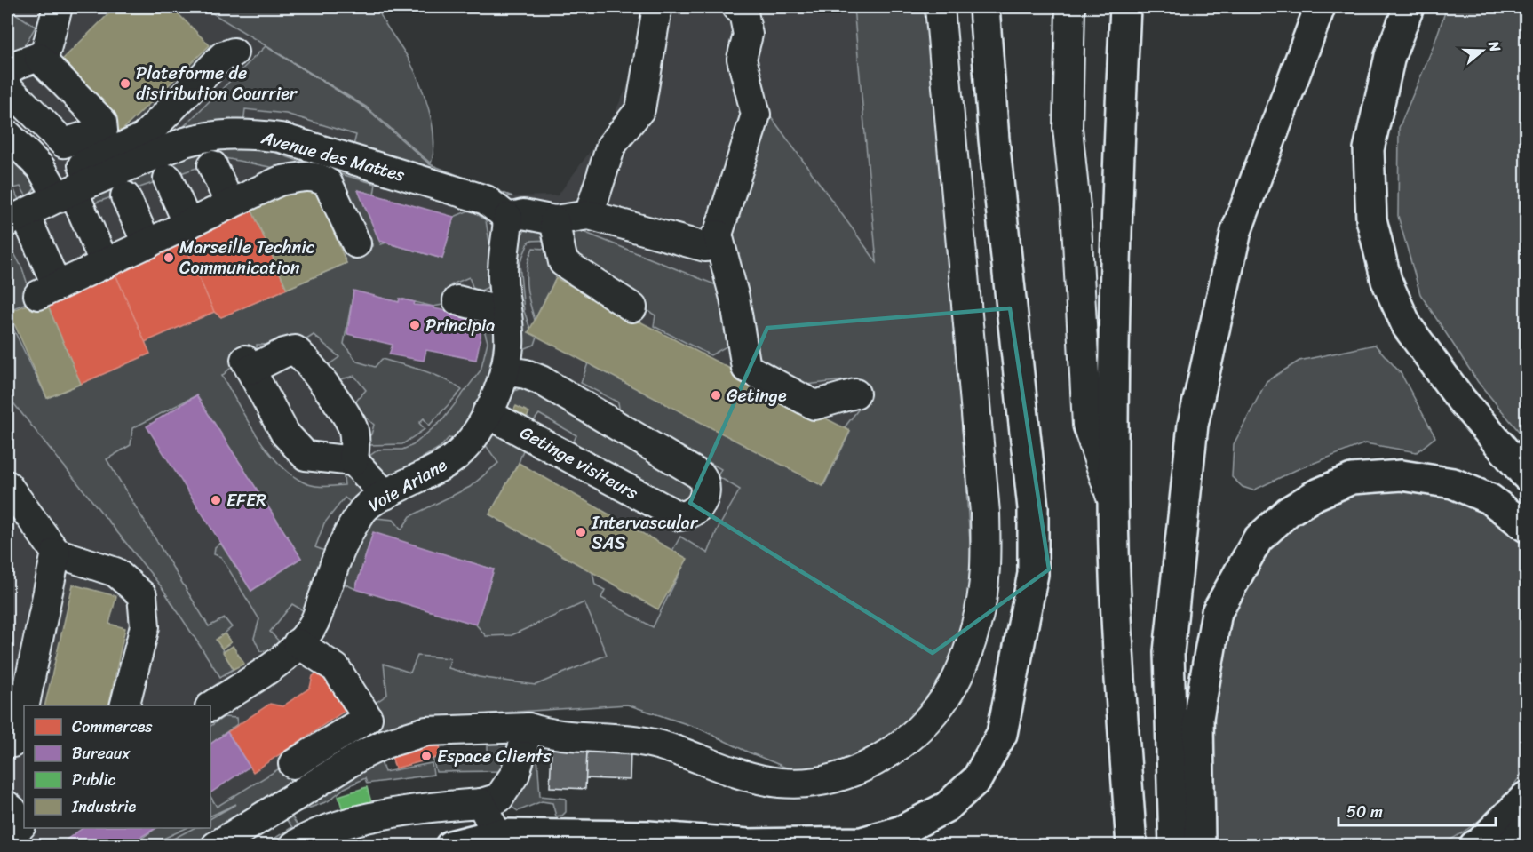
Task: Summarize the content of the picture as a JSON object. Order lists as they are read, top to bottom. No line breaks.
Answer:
{"streets":{"street":["Avenue des Mattes","Getinge visiteurs","Voie Ariane"]},"crossings":[["Avenue des Mattes","Voie Ariane"],["Getinge visiteurs","Voie Ariane"]],"places":["Plateforme de distribution Courrier","Marseille Technic Communication","Principia","Getinge","EFER","Intervascular SAS","Espace Clients"],"legend":["Commerces","Bureaux","Public","Industrie"],"scale_bar":"50 m","north":"right"}
